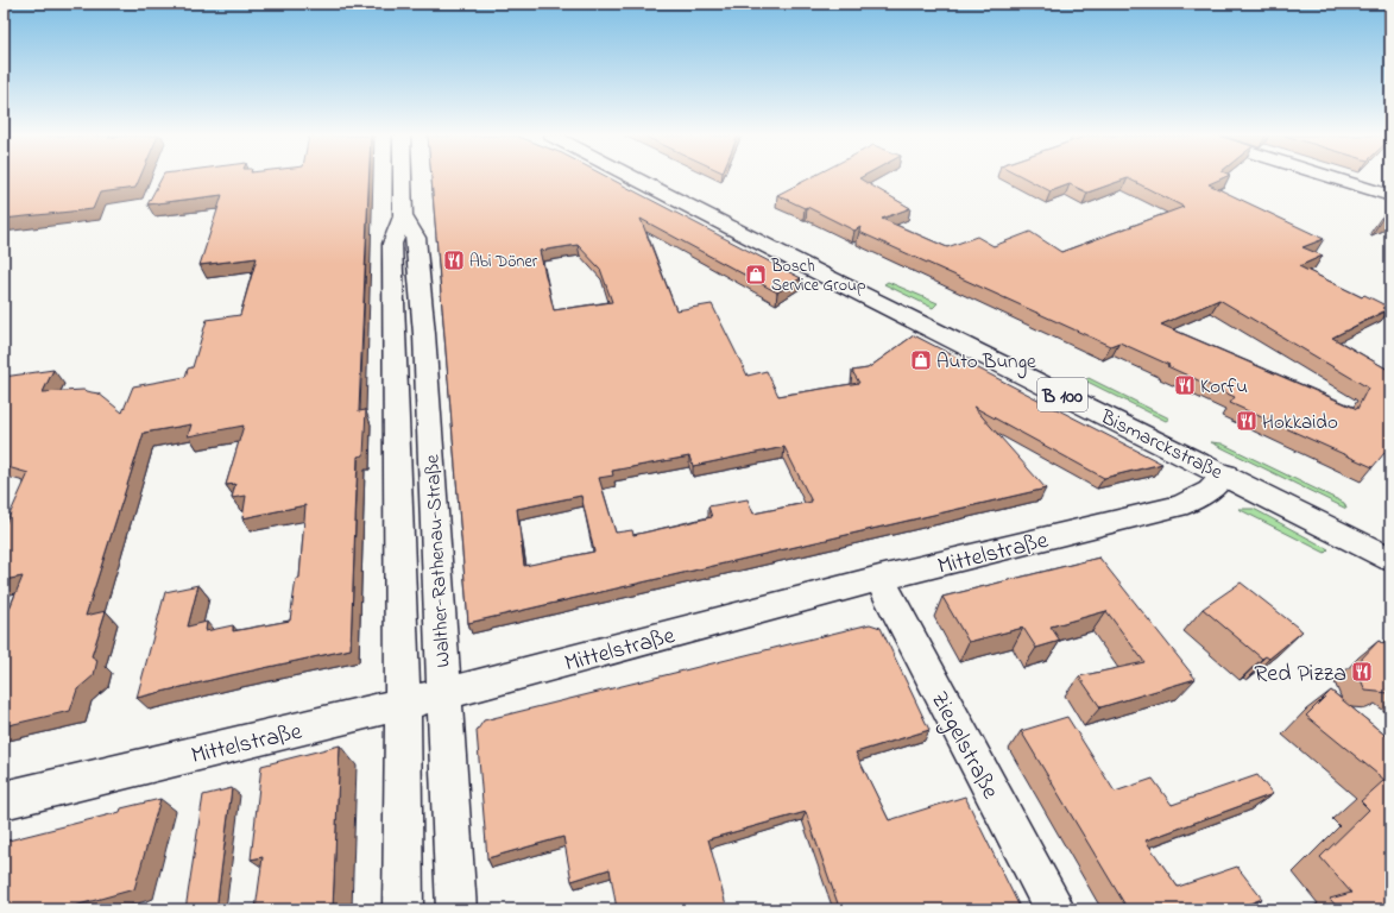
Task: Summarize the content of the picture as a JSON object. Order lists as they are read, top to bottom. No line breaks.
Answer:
{"streets":{"street":["B 100","Bismarckstraße","Mittelstraße","Walther-Rathenau-Straße","Ziegelstraße"]},"crossings":[["Bismarckstraße","Mittelstraße"],["Mittelstraße","Walther-Rathenau-Straße"],["Mittelstraße","Ziegelstraße"]],"places":{"restaurant":["Abi Döner","Korfu","Hokkaido","Red Pizza"],"shop":["Bosch Service Group","Auto Bunge"]}}
